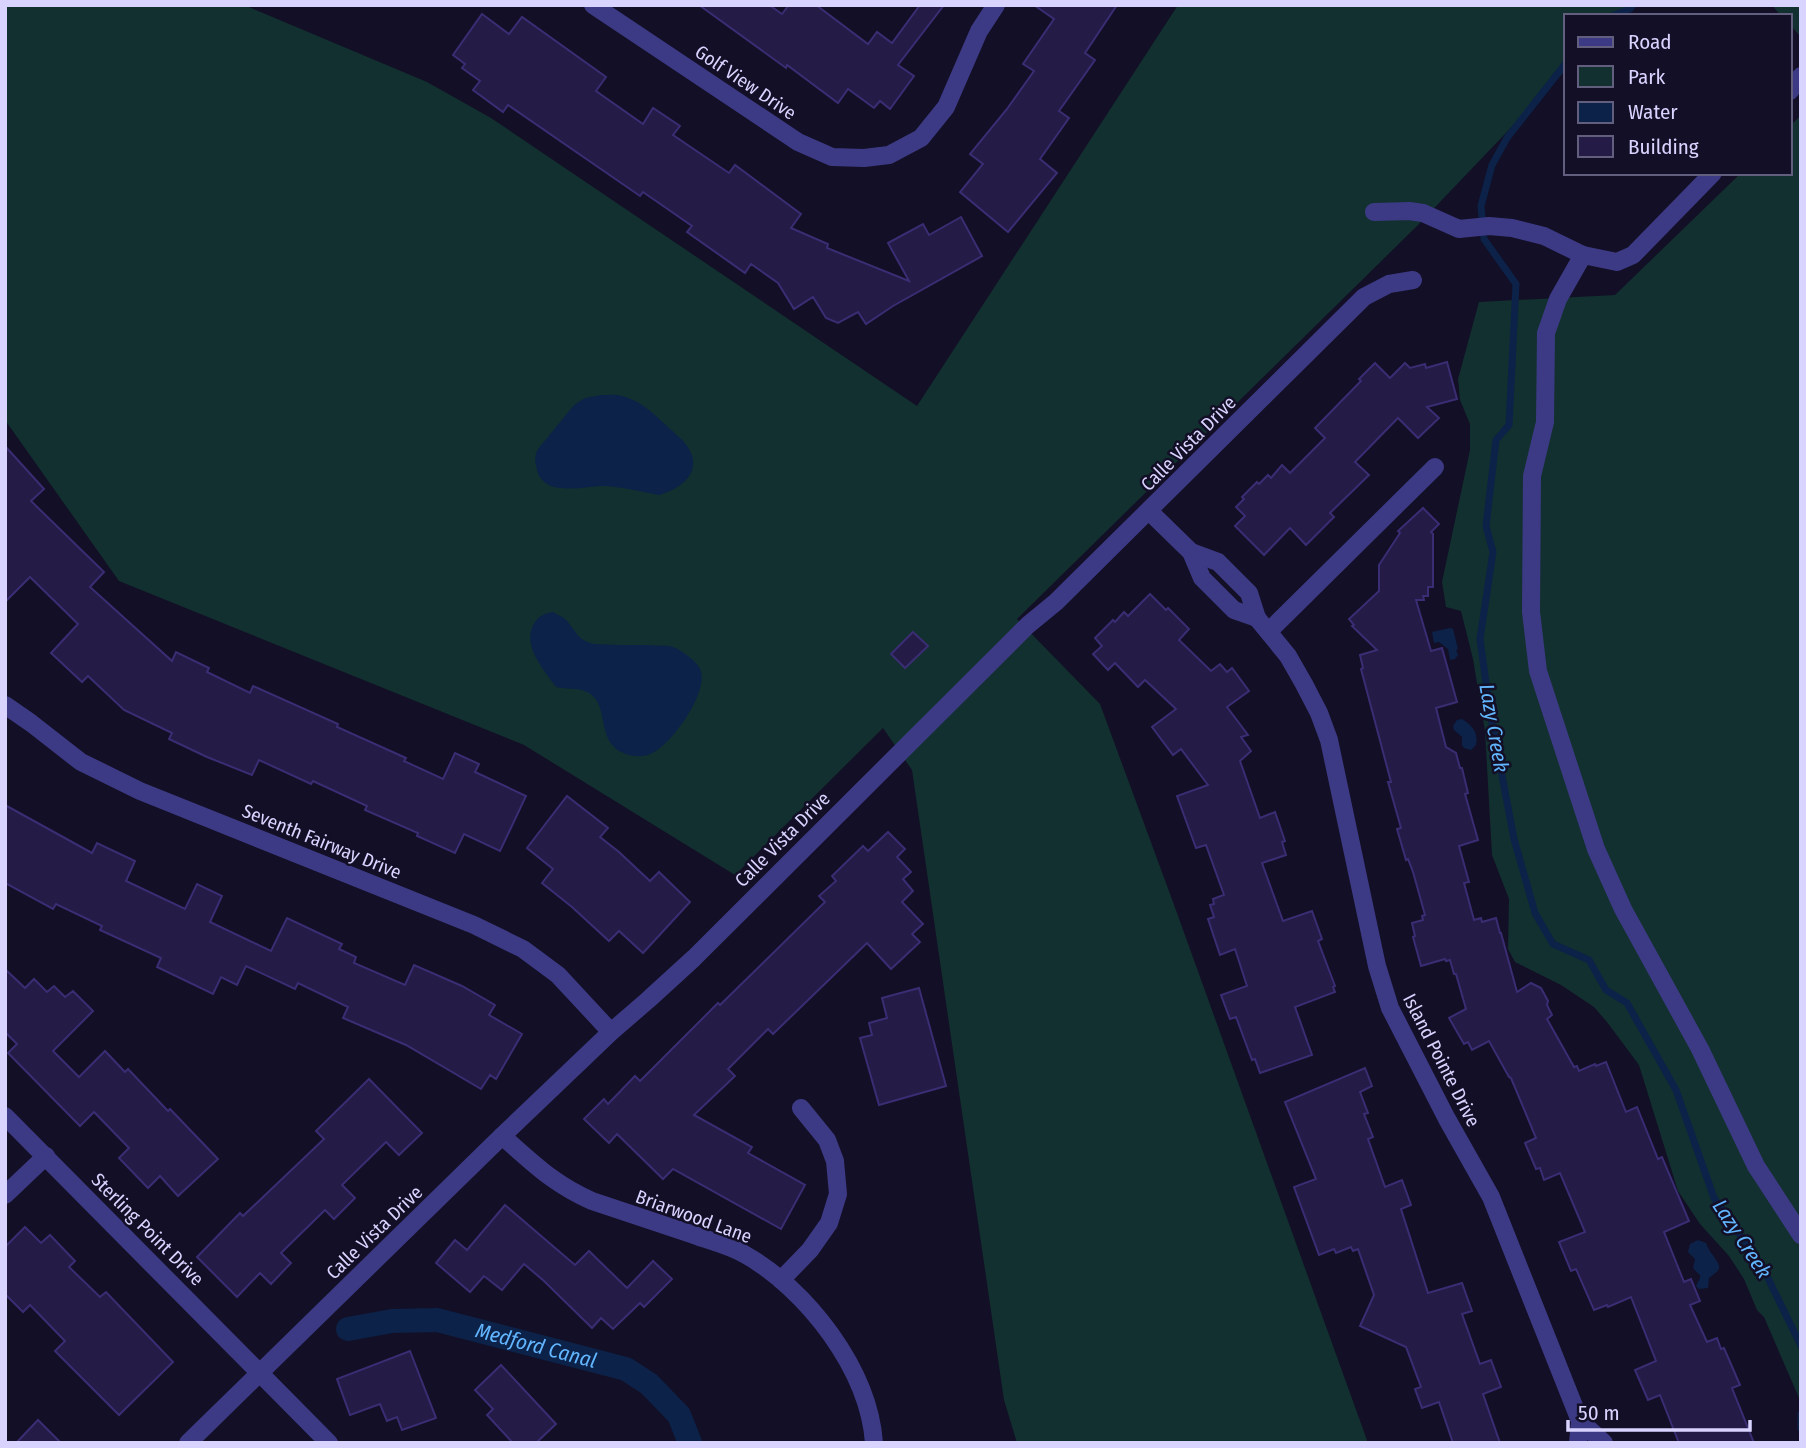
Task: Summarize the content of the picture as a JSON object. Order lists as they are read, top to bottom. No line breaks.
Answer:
{"streets":{"street":["Golf View Drive","Calle Vista Drive","Seventh Fairway Drive","Island Pointe Drive","Briarwood Lane","Sterling Point Drive"]},"crossings":[["Calle Vista Drive","Seventh Fairway Drive"],["Calle Vista Drive","Island Pointe Drive"],["Calle Vista Drive","Briarwood Lane"],["Calle Vista Drive","Sterling Point Drive"]],"water":["Lazy Creek","Medford Canal"],"legend":["Road","Park","Water","Building"],"scale_bar":"50 m"}
